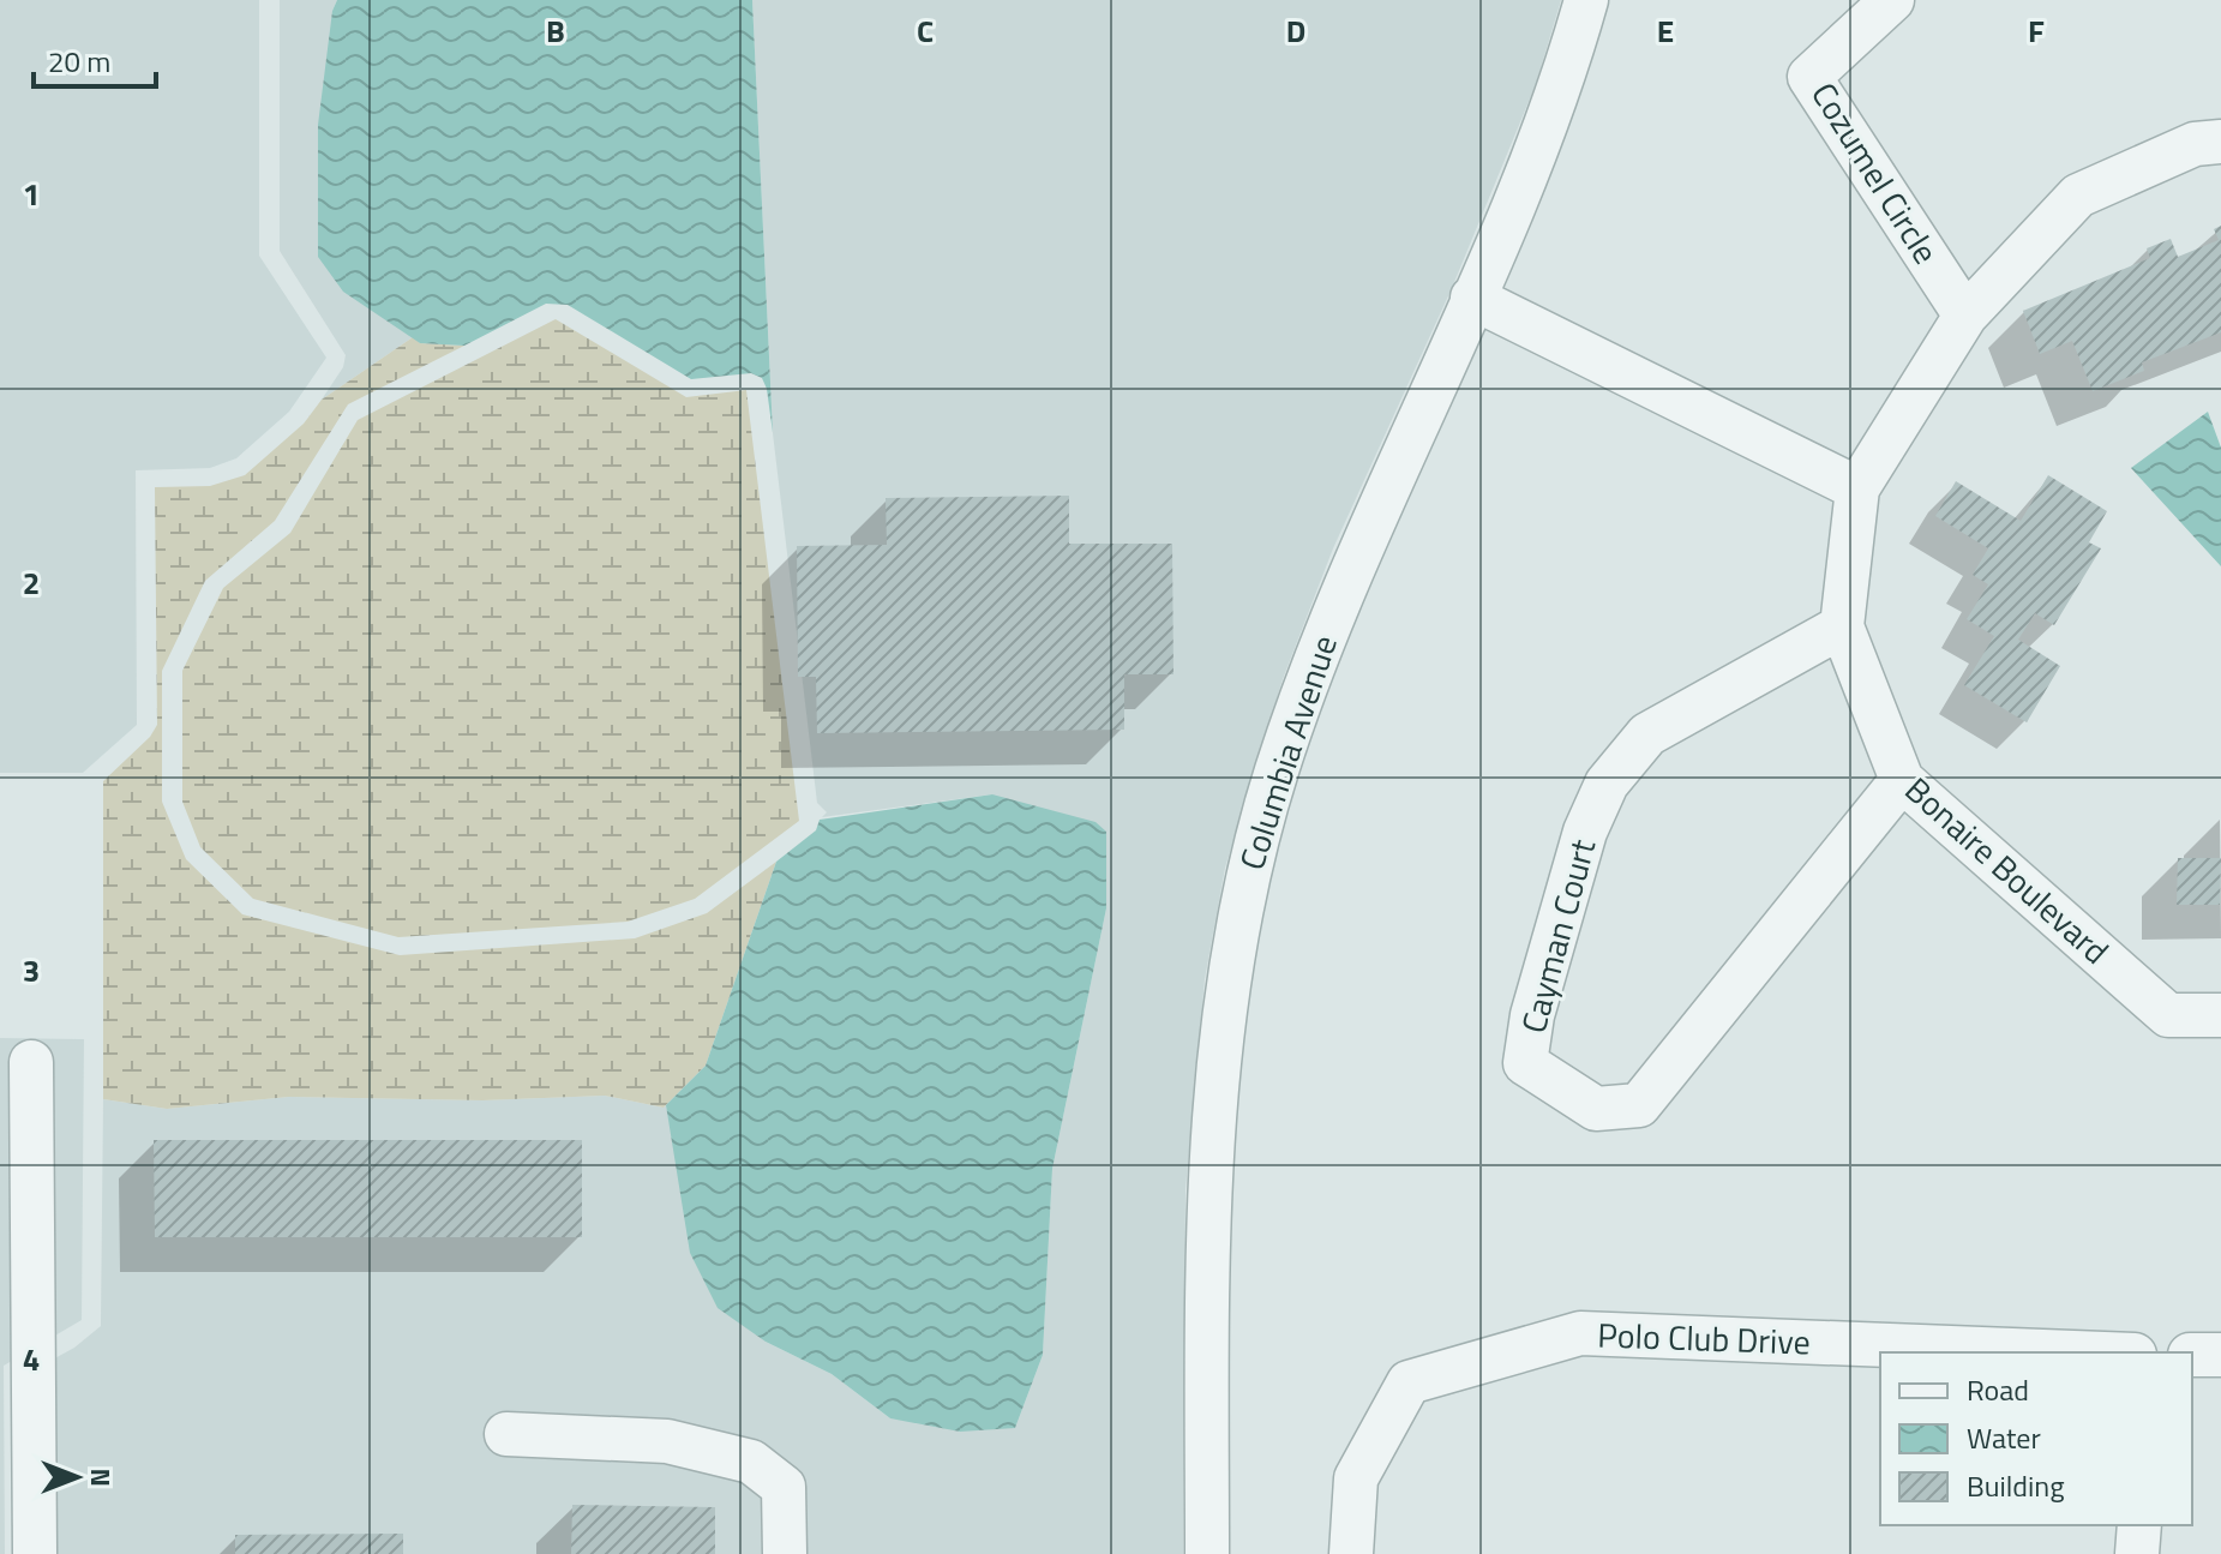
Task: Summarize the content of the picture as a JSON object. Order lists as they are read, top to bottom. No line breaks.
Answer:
{"streets":{"street":["Cozumel Circle","Columbia Avenue","Bonaire Boulevard","Cayman Court","Polo Club Drive"]},"crossings":[["Cozumel Circle","Bonaire Boulevard"],["Bonaire Boulevard","Cayman Court"]],"legend":["Road","Water","Building"],"scale_bar":"20 m","north":"right","grid":{"columns":["B","C","D","E","F"],"rows":["1","2","3","4"]}}
